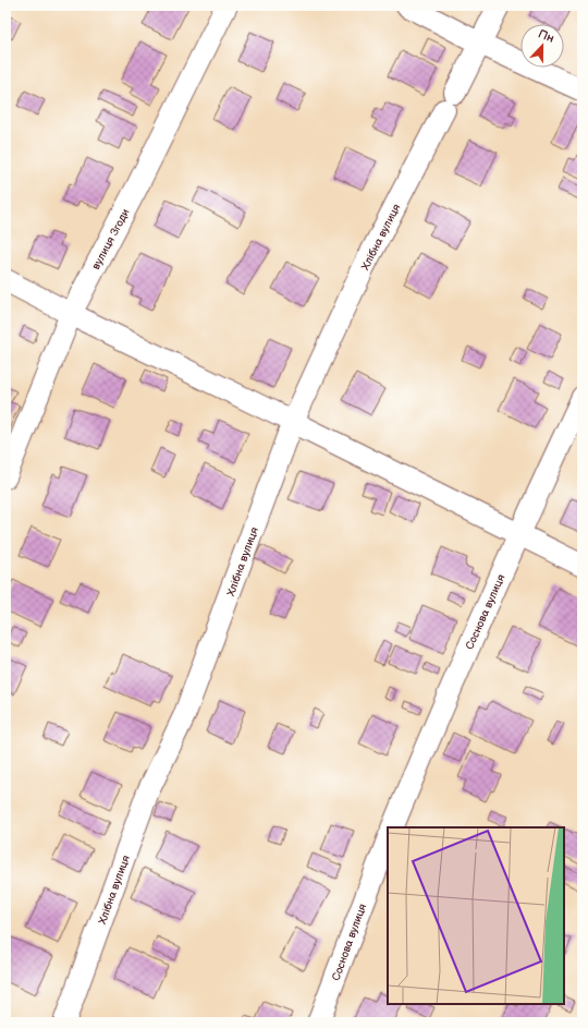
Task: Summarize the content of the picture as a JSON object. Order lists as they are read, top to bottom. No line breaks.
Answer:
{"streets":{"street":["Хлібна вулиця","вулиця Згоди","Соснова вулиця"]},"north":"top"}
